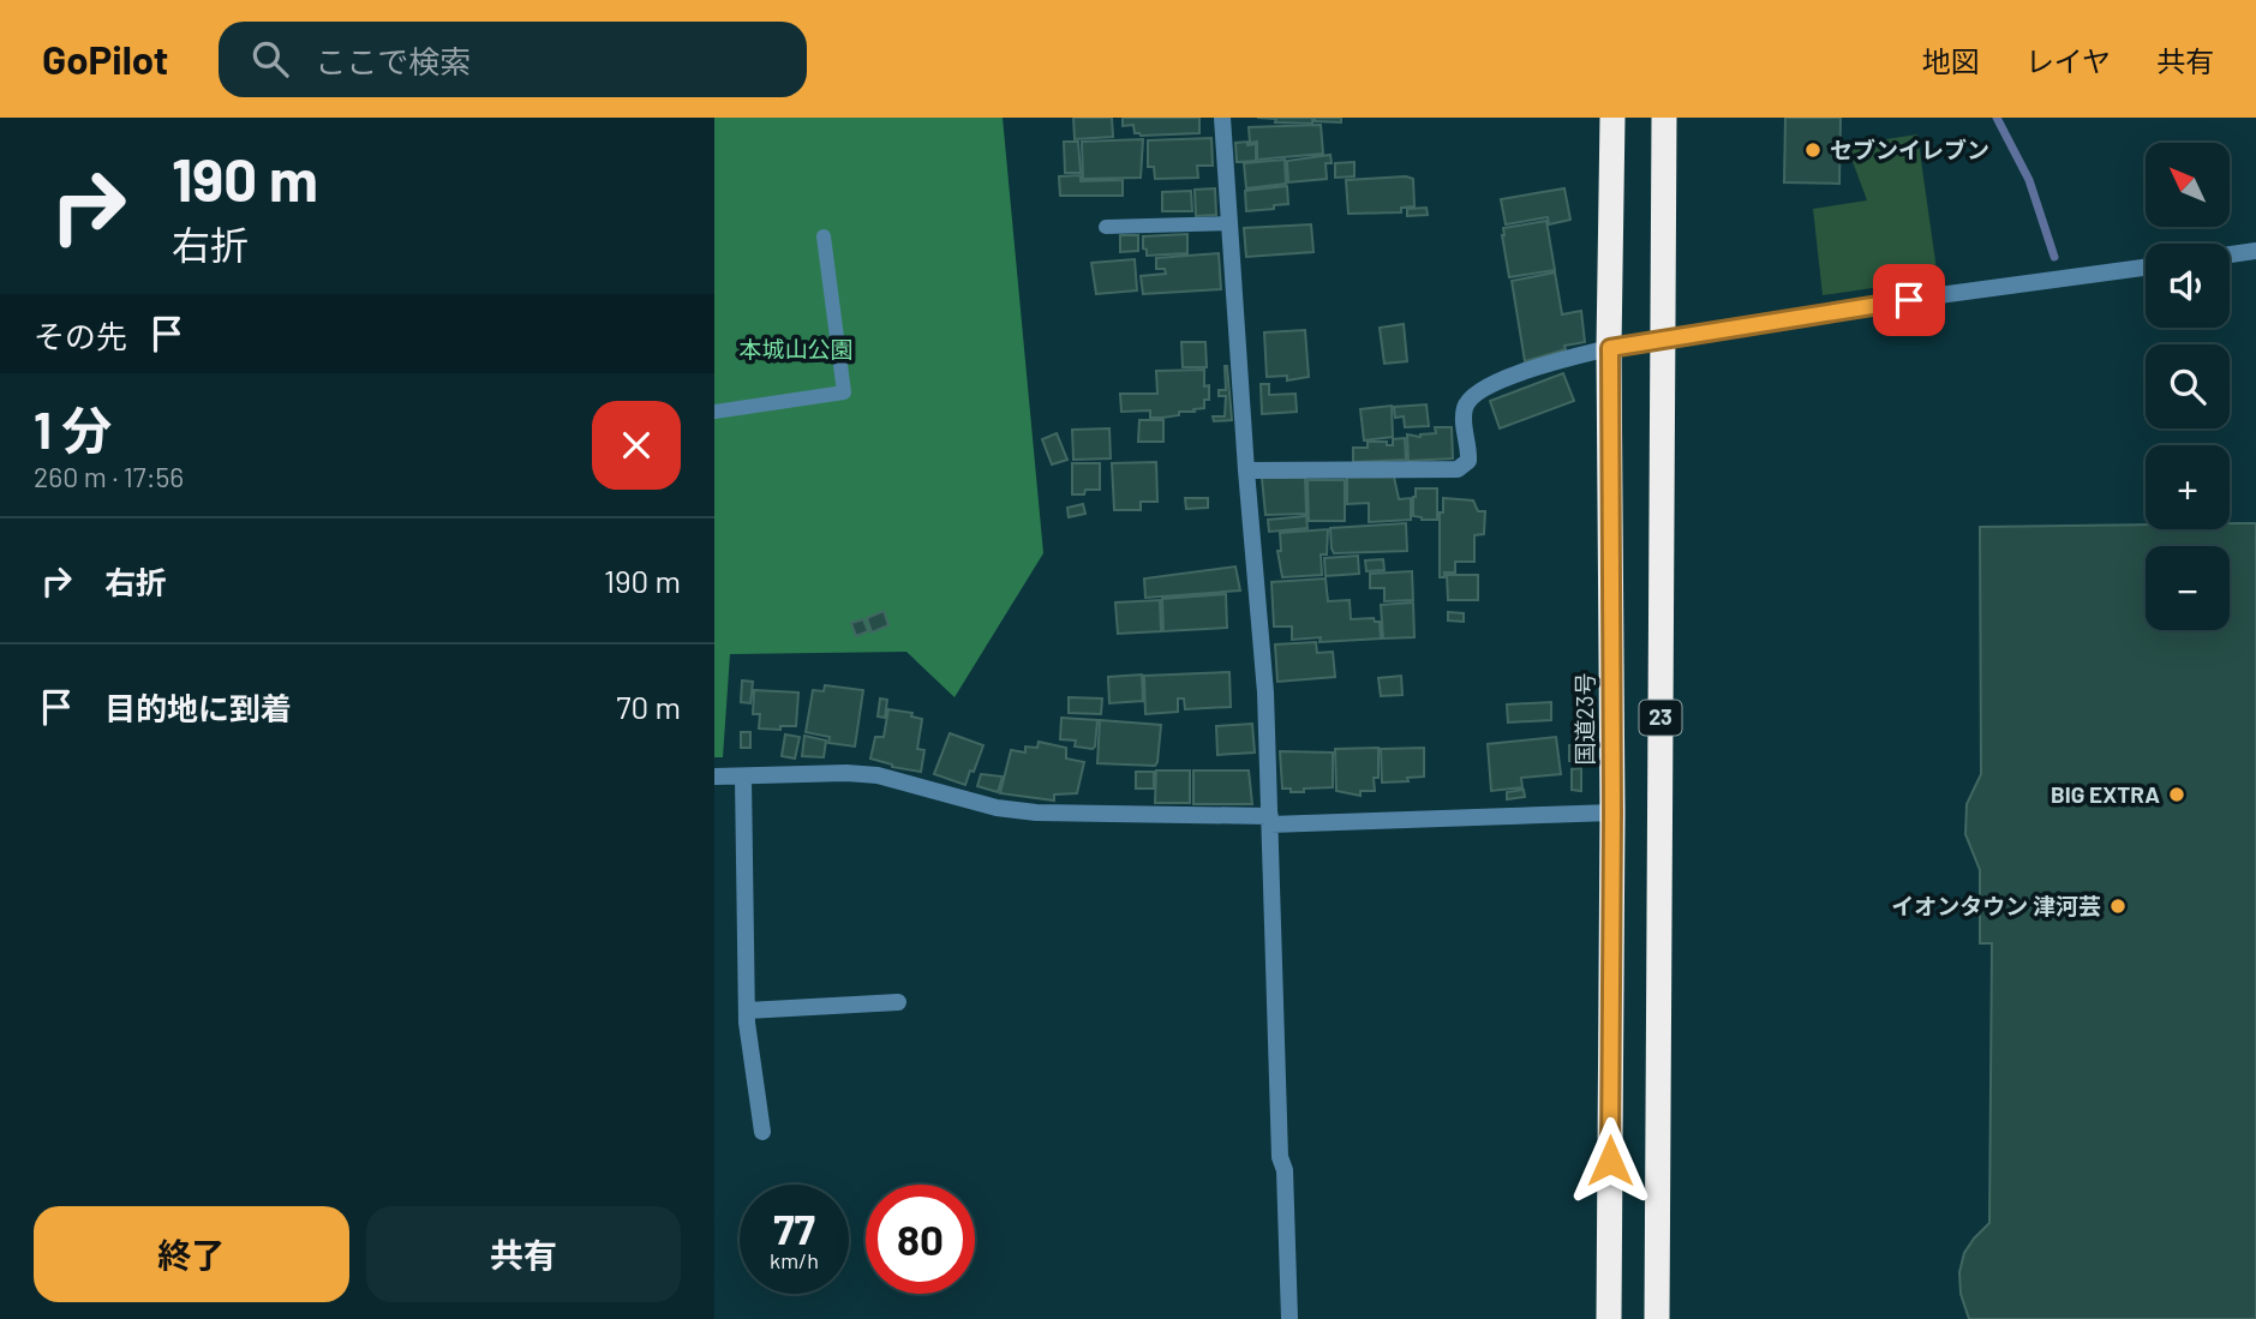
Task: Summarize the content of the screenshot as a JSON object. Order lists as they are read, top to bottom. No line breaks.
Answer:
{"streets":{"highway":["23","国道23号"]},"parks":["本城山公園"],"places":["セブンイレブン","BIG EXTRA","イオンタウン 津河芸"],"north":"top left","page":{"header":"GoPilot","search":"ここで検索","nav":["地図","レイヤ","共有"],"turn":["190 m","右折"],"map_buttons":["+","−"],"then":"その先","heading":["1 分","260 m · 17:56"],"list":[{"name":"右折","value":"190 m"},{"name":"目的地に到着","value":"70 m"}],"speed":"77 km/h","limit":"80","buttons":["終了","共有"]}}
